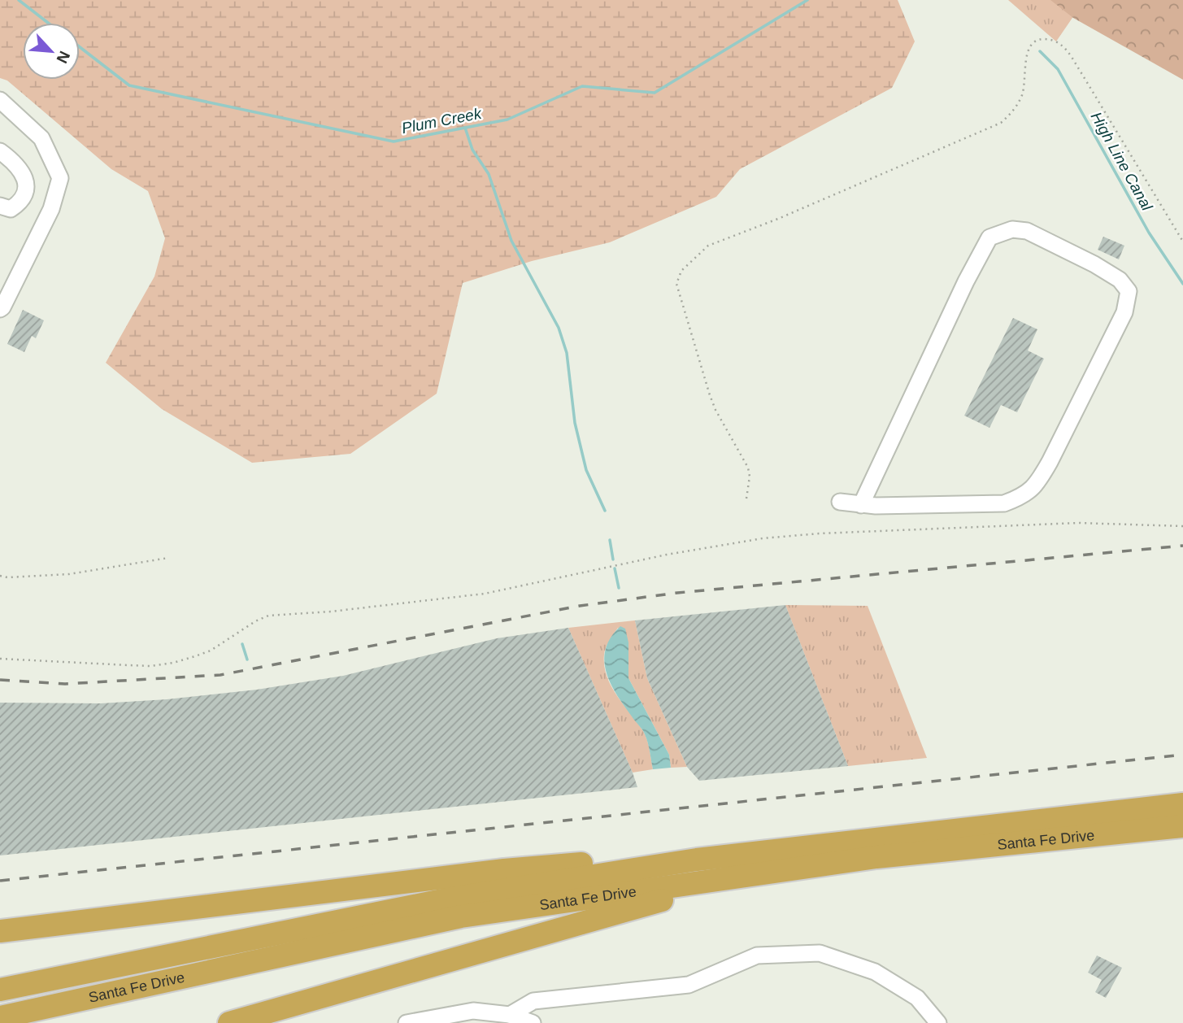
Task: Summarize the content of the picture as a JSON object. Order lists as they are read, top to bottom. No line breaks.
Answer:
{"streets":{"highway":["Santa Fe Drive"]},"water":["Plum Creek","High Line Canal"],"north":"bottom right"}
